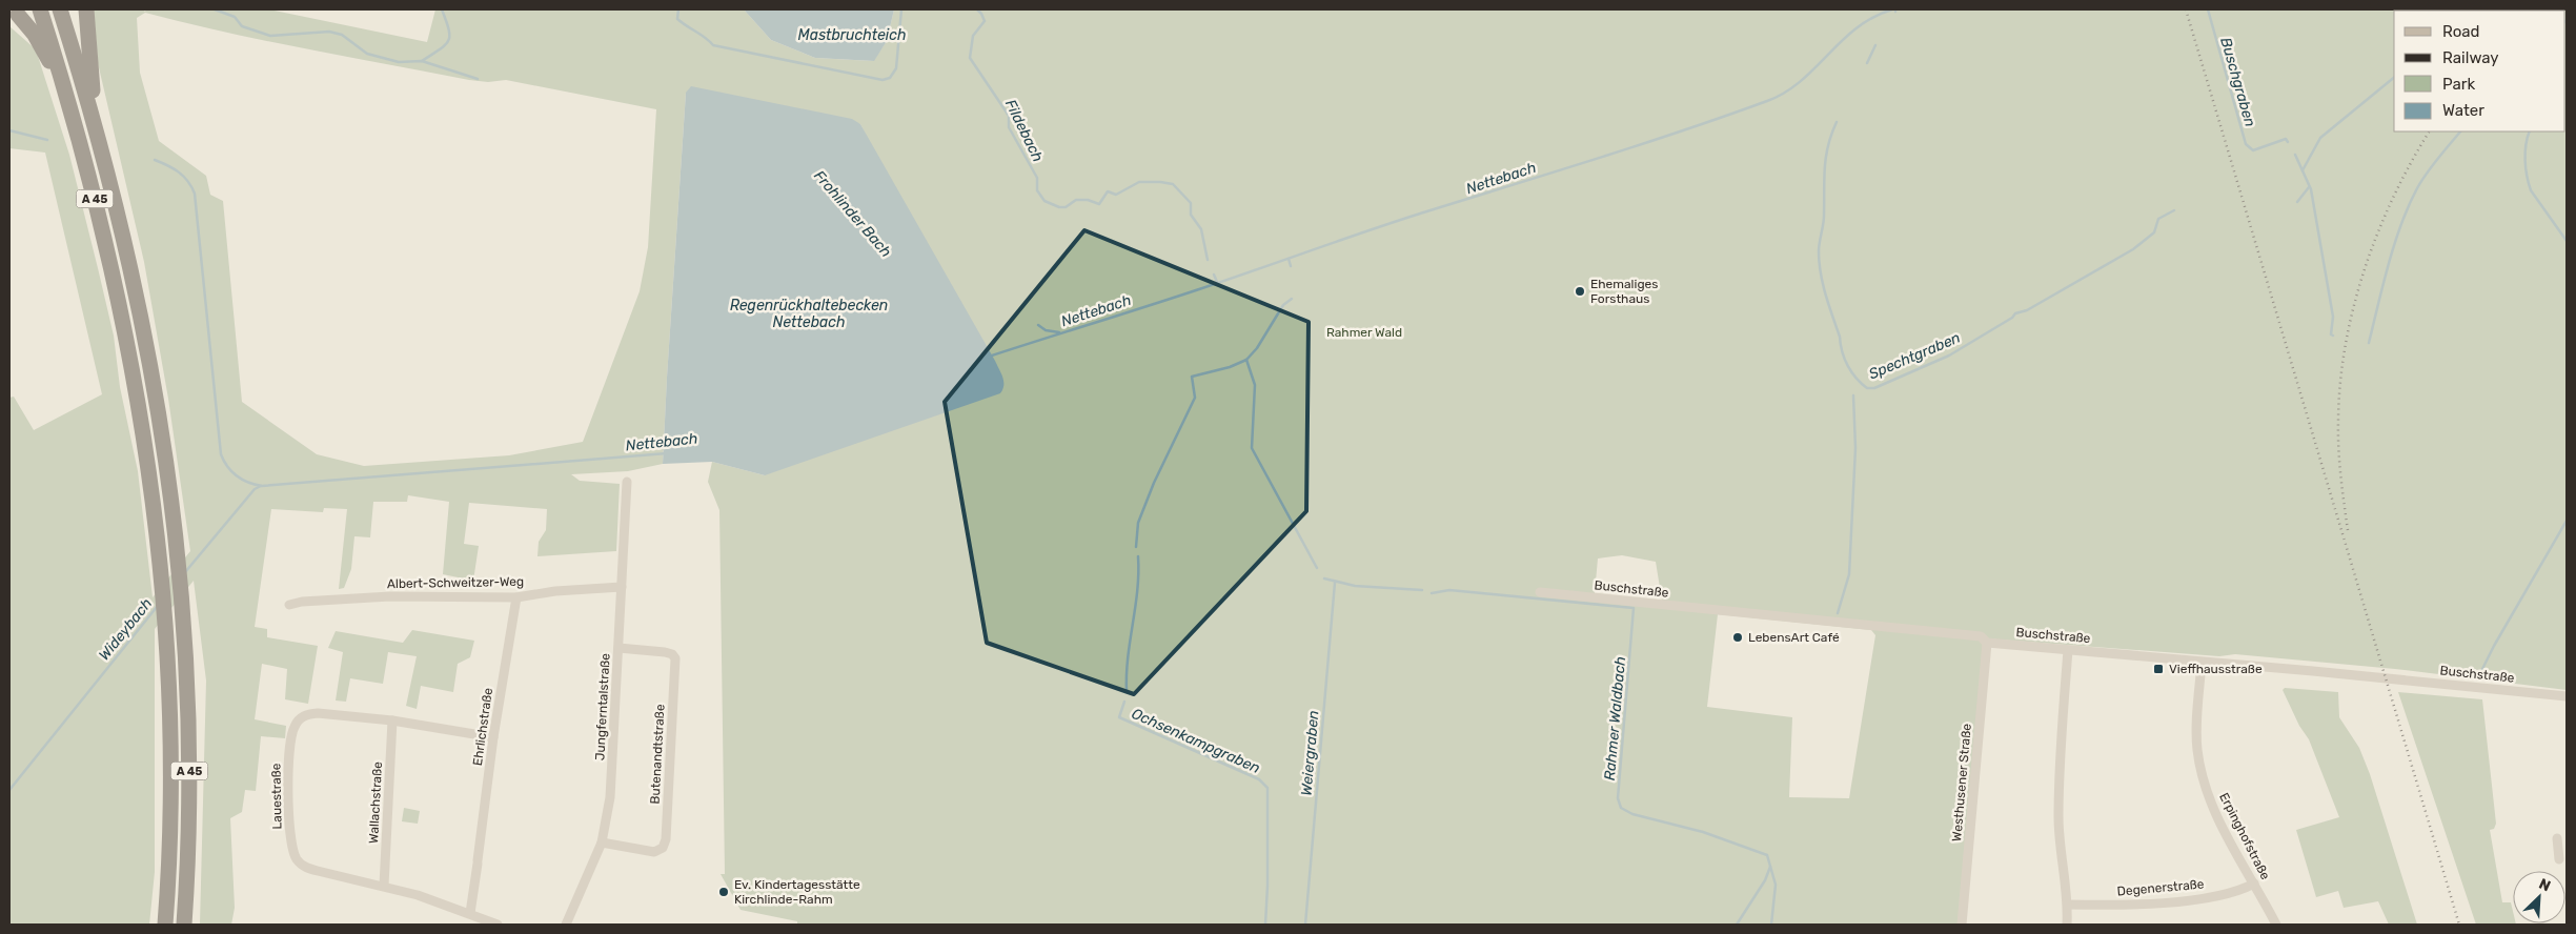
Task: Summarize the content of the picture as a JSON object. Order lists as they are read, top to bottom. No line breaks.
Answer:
{"streets":{"highway":["A 45"],"street":["Albert-Schweitzer-Weg","Buschstraße","Jungferntalstraße","Ehrlichstraße","Butenandtstraße","Westhusener Straße","Lauestraße","Wallachstraße","Erpinghofstraße","Degenerstraße"]},"crossings":[["Albert-Schweitzer-Weg","Jungferntalstraße"],["Albert-Schweitzer-Weg","Ehrlichstraße"],["Buschstraße","Westhusener Straße"],["Buschstraße","Erpinghofstraße"],["Jungferntalstraße","Butenandtstraße"],["Ehrlichstraße","Lauestraße"],["Lauestraße","Wallachstraße"],["Erpinghofstraße","Degenerstraße"]],"water":["Mastbruchteich","Buschgraben","Fildebach","Nettebach","Frohlinder Bach","Regenrückhaltebecken Nettebach","Spechtgraben","Wideybach","Rahmer Waldbach","Ochsenkampgraben","Weiergraben"],"parks":["Rahmer Wald"],"places":{"other":["Ehemaliges Forsthaus","LebensArt Café","Ev. Kindertagesstätte Kirchlinde-Rahm"],"transit":["Vieffhausstraße"]},"legend":["Road","Railway","Park","Water"],"north":"top right"}
